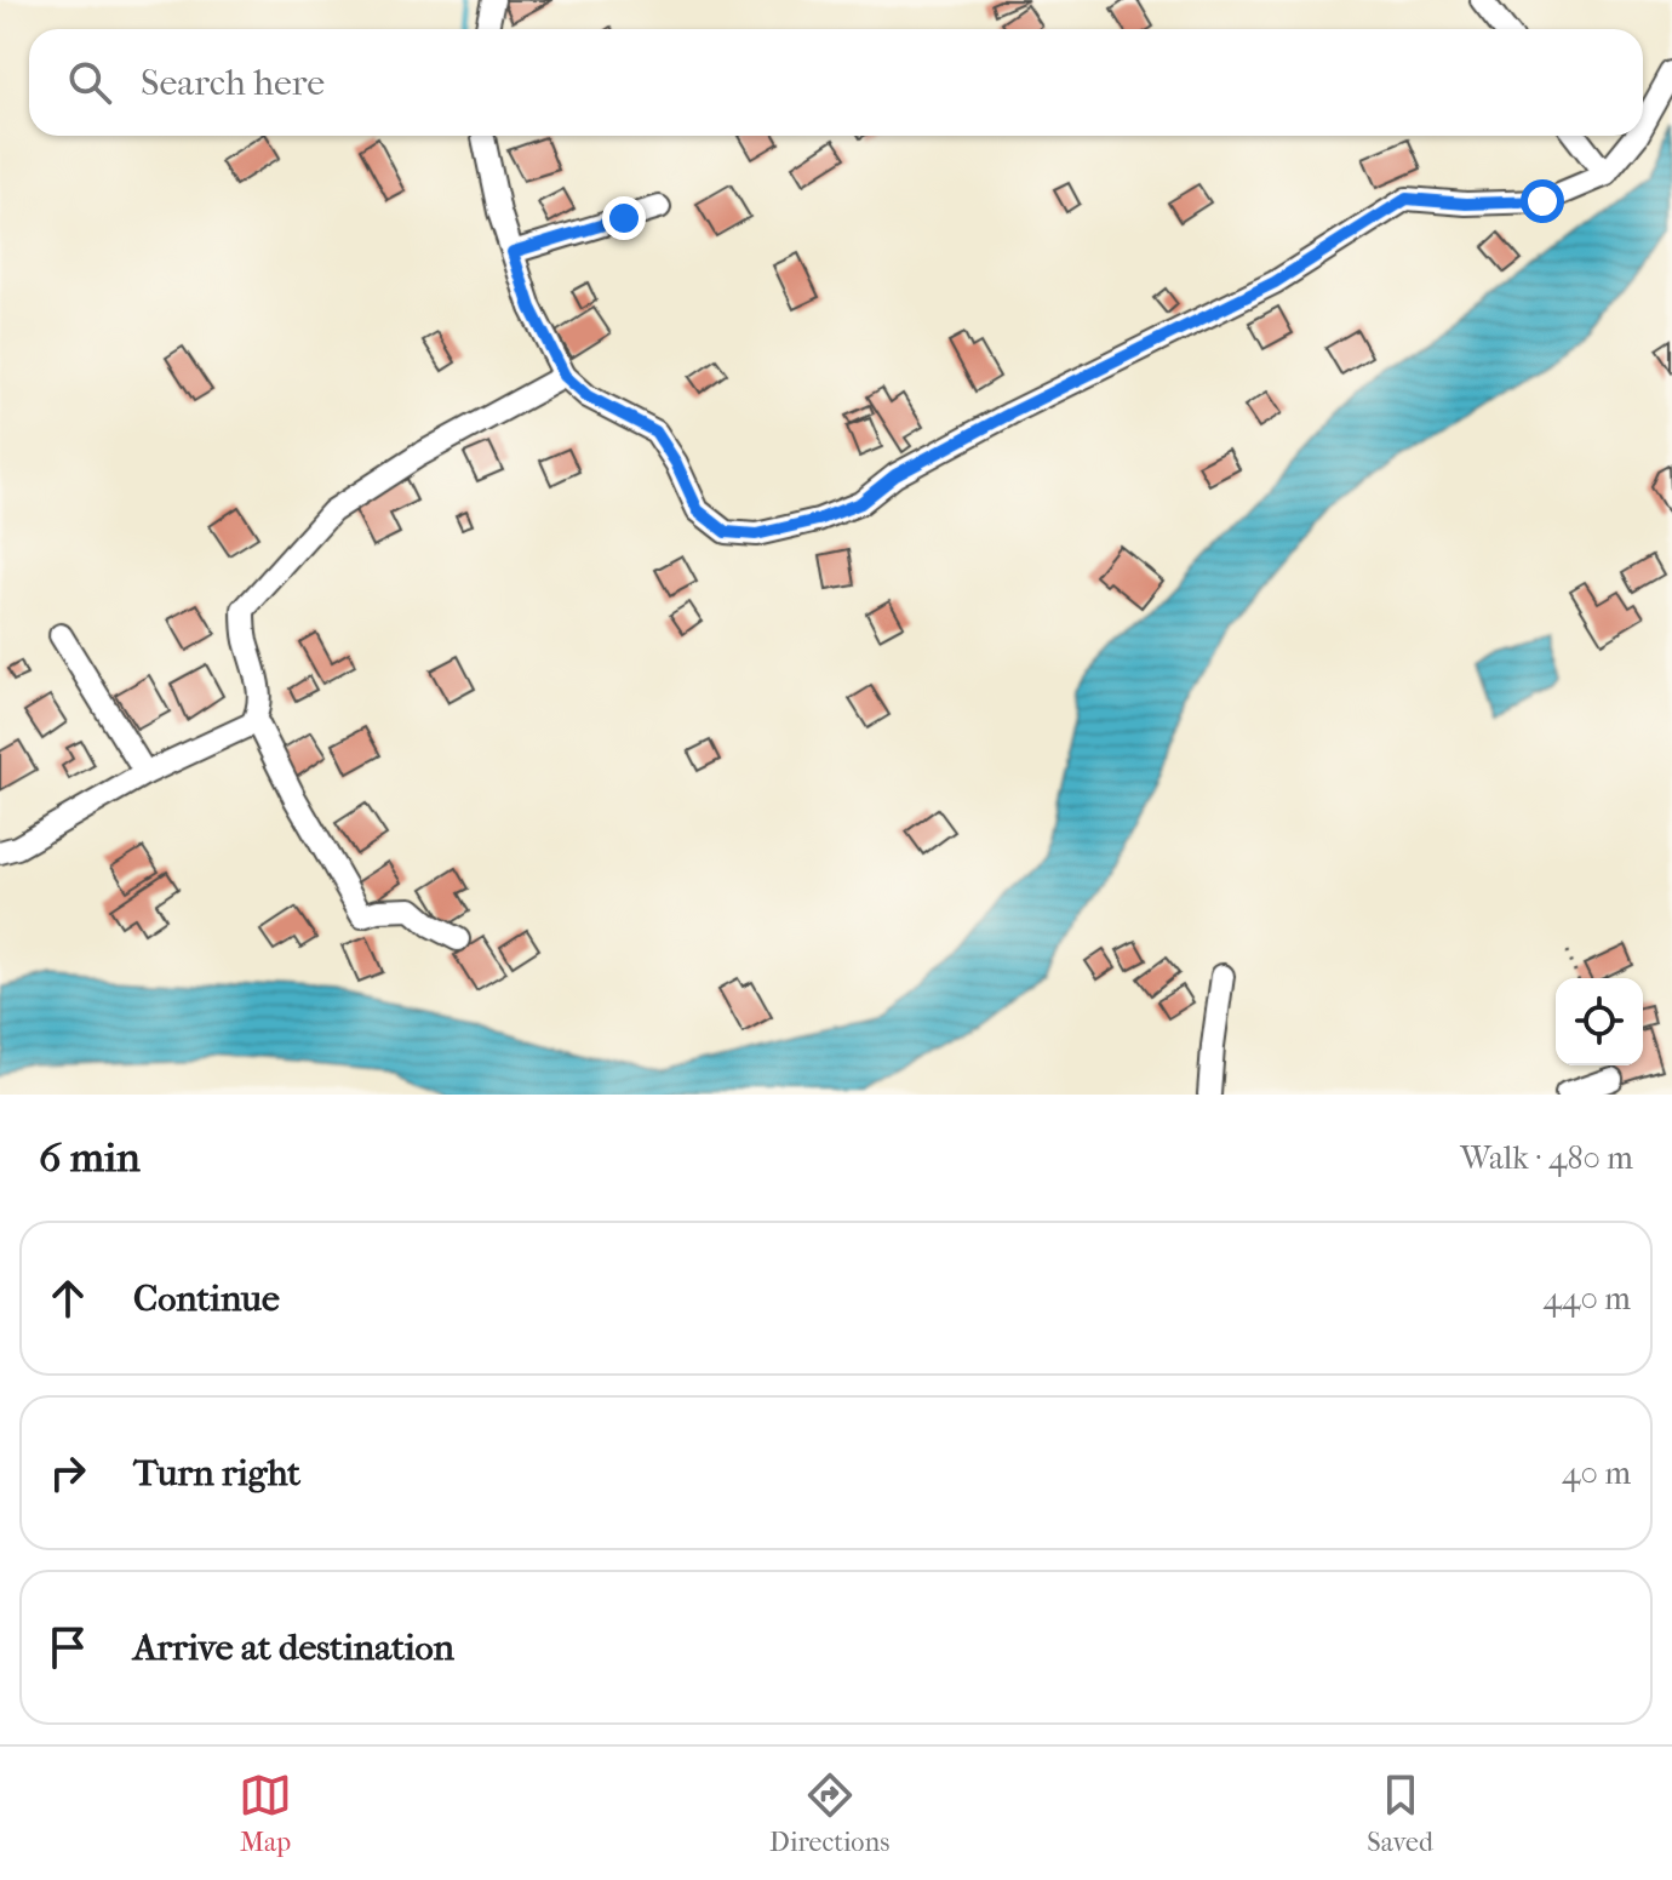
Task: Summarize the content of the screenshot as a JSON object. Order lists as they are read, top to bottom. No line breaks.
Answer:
{"page":{"search":"Search here","heading":["6 min","Walk · 480 m"],"list":[["Continue","440 m"],["Turn right","40 m"],"Arrive at destination"],"nav":["Map","Directions","Saved"]}}
